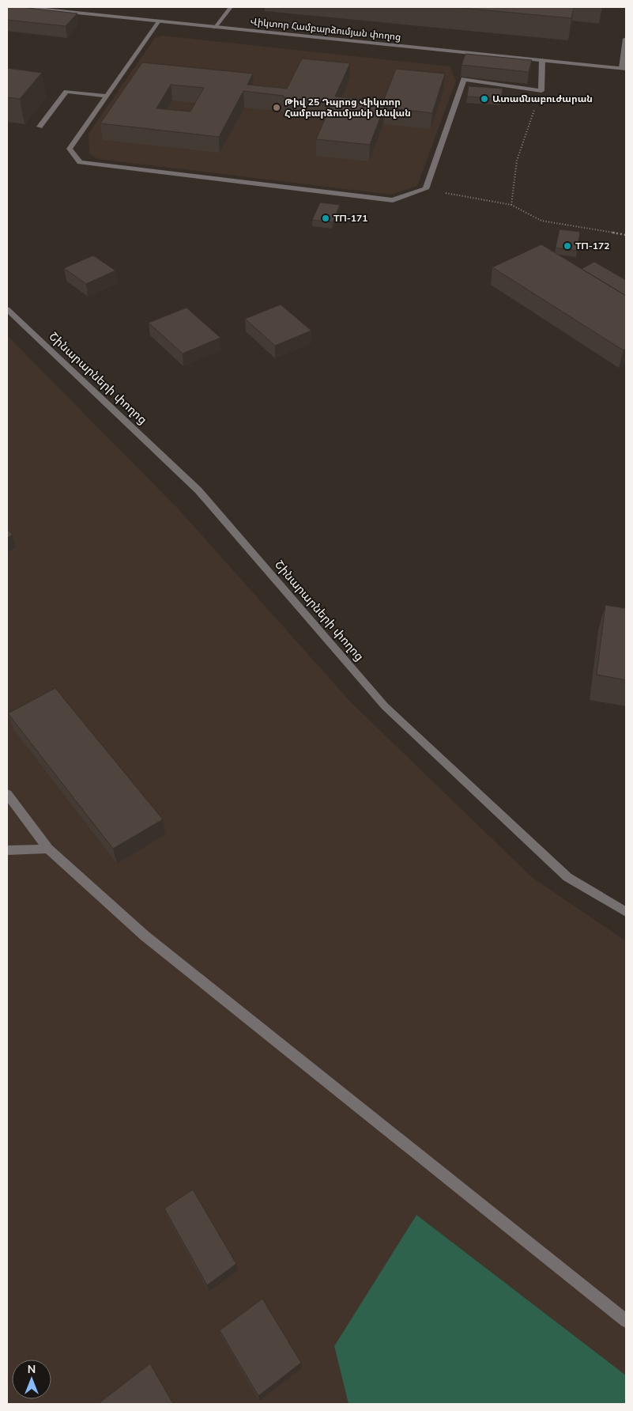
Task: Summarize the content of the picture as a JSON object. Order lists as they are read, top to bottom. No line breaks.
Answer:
{"streets":{"street":["Վիկտոր Համբարձումյան փողոց","Շինարարների փողոց"]},"places":["Ատամնաբուժարան","Թիվ 25 Դպրոց Վիկտոր Համբարձումյանի Անվան","ТП-171","ТП-172"],"north":"top"}
